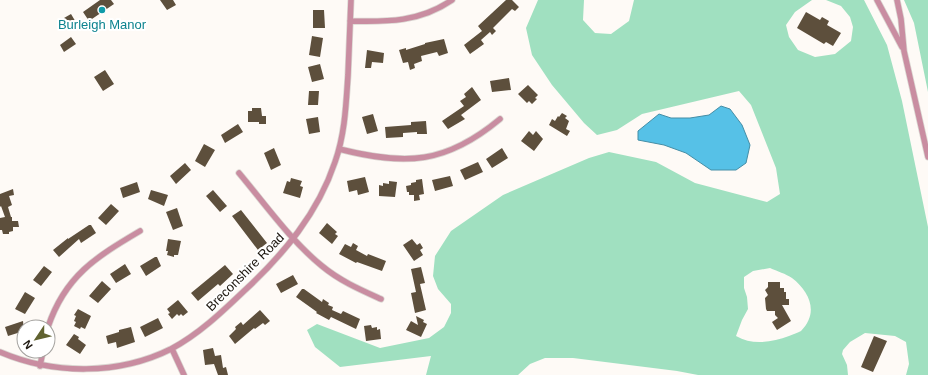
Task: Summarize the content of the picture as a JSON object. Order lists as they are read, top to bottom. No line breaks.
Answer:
{"streets":{"street":["Breconshire Road"]},"places":["Burleigh Manor"],"north":"bottom left"}
